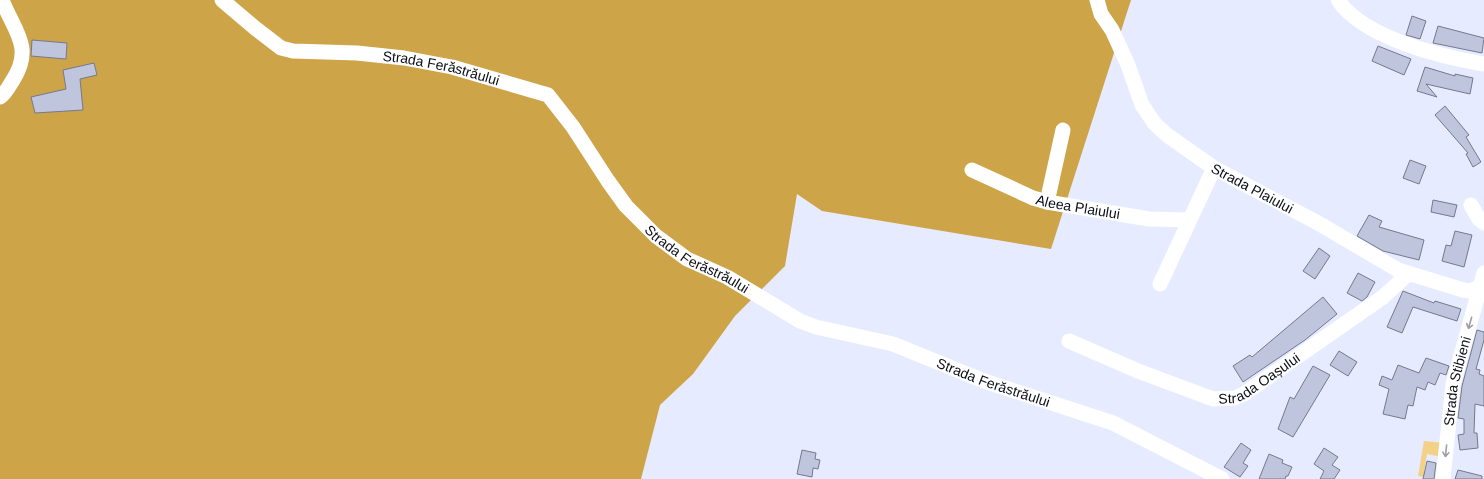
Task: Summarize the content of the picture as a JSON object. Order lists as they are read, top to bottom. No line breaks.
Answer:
{"streets":{"street":["Strada Ferăstrăului","Strada Plaiului","Aleea Plaiului","Strada Oașului","Strada Stibieni"]},"crossings":[["Strada Plaiului","Strada Oașului"],["Strada Plaiului","Strada Stibieni"]],"one_way":["Strada Stibieni"]}
